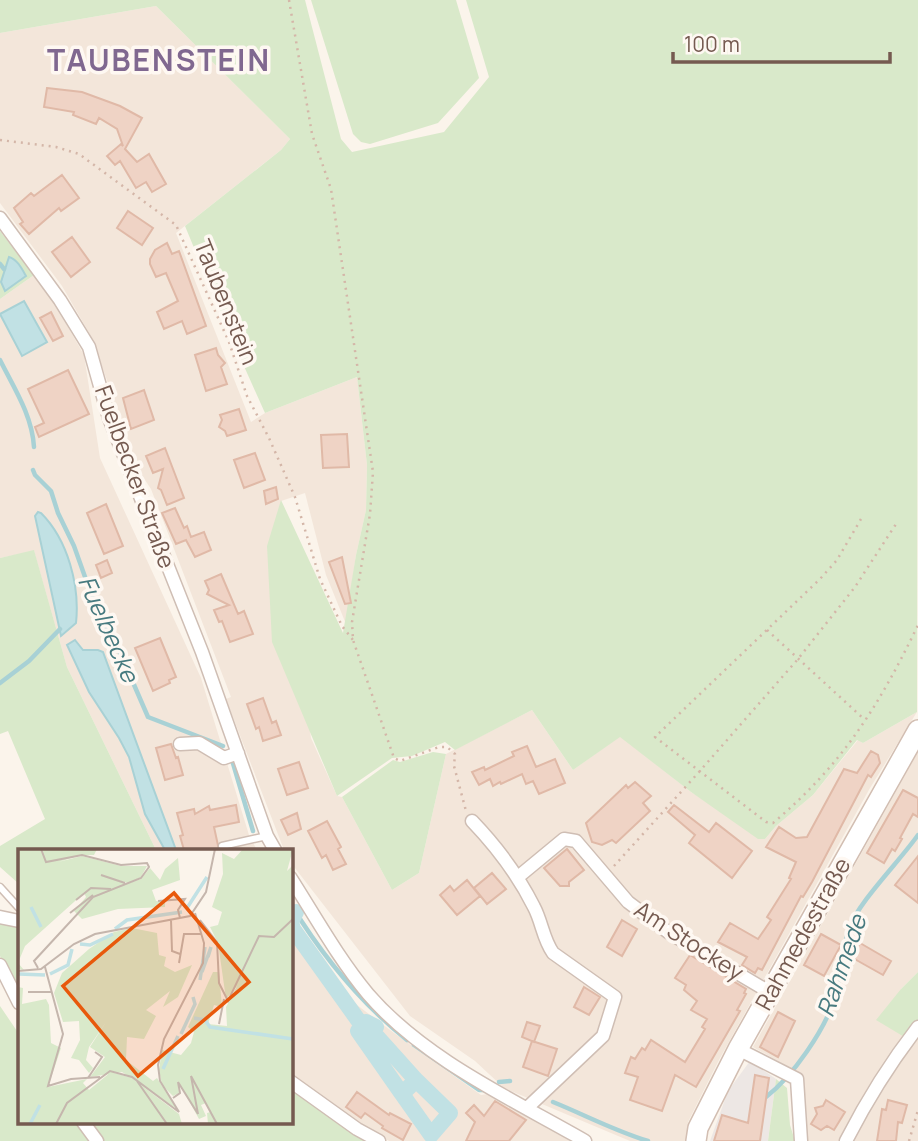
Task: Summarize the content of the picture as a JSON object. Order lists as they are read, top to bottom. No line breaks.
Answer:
{"streets":{"main road":["Rahmedestraße"],"street":["Fuelbecker Straße","Am Stockey"],"path":["Taubenstein"]},"crossings":[["Rahmedestraße","Am Stockey"]],"districts":["TAUBENSTEIN"],"water":["Fuelbecke","Rahmede"],"scale_bar":"100 m"}
